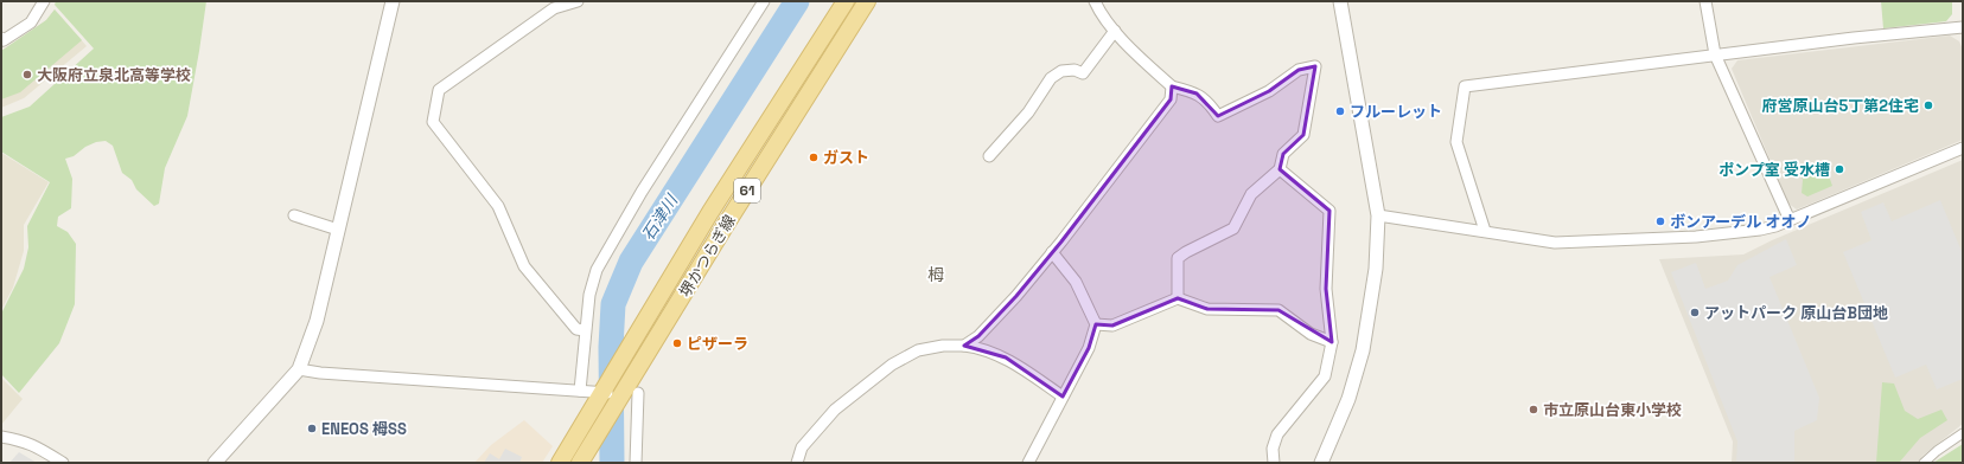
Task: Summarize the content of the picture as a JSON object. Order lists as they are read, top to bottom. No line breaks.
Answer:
{"streets":{"main road":["61","堺かつらぎ線"]},"districts":["栂"],"water":["石津川"],"places":["大阪府立泉北高等学校","府営原山台5丁第2住宅","フルーレット","ガスト","ポンプ室 受水槽","ボンアーデル オオノ","アットパーク 原山台B団地","ピザーラ","市立原山台東小学校","ENEOS 栂SS"]}
